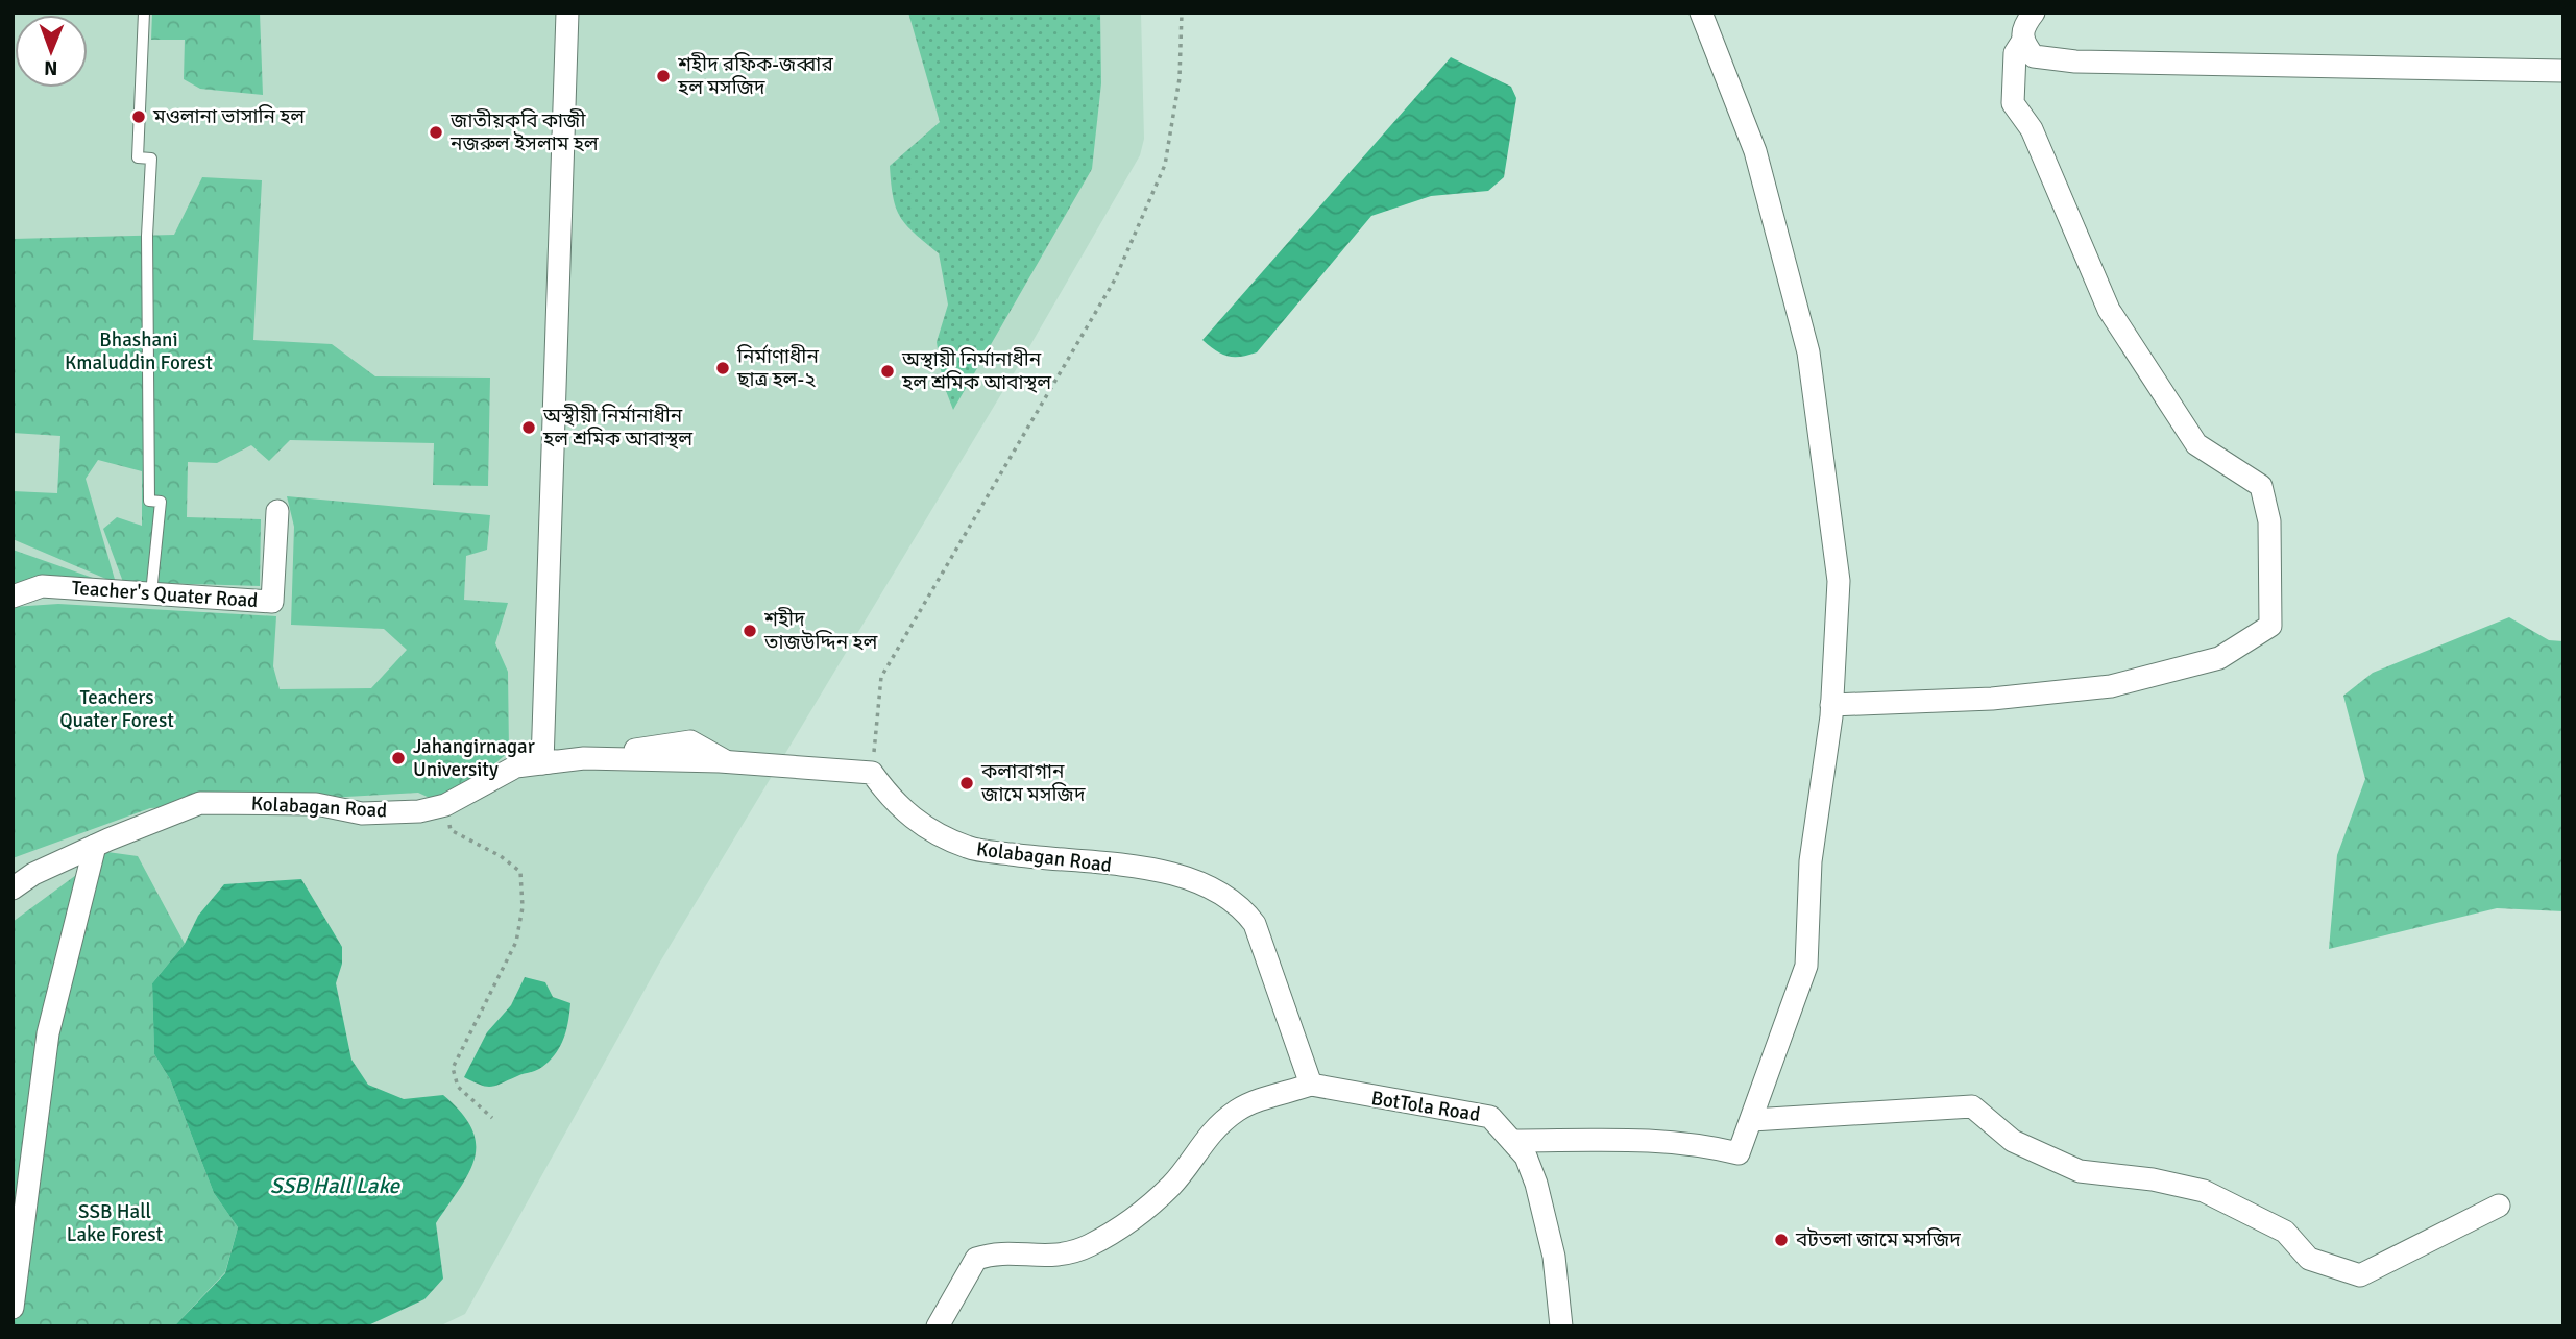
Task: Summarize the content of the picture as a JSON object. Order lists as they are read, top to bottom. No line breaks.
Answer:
{"streets":{"street":["Teacher's Quater Road","Kolabagan Road","BotTola Road"]},"crossings":[["Kolabagan Road","BotTola Road"]],"water":["SSB Hall Lake"],"parks":["Bhashani Kmaluddin Forest","Teachers Quater Forest","SSB Hall Lake Forest"],"places":["শহীদ রফিক-জব্বার হল মসজিদ","মওলানা ভাসানি হল","জাতীয়কবি কাজী নজরুল ইসলাম হল","নির্মাণাধীন ছাত্র হল-২","অস্থায়ী নির্মানাধীন হল শ্রমিক আবাস্থল","অস্থীয়ী নির্মানাধীন হল শ্রমিক আবাস্থল","শহীদ তাজউদ্দিন হল","Jahangirnagar University","কলাবাগান জামে মসজিদ","বটতলা জামে মসজিদ"],"north":"bottom"}
